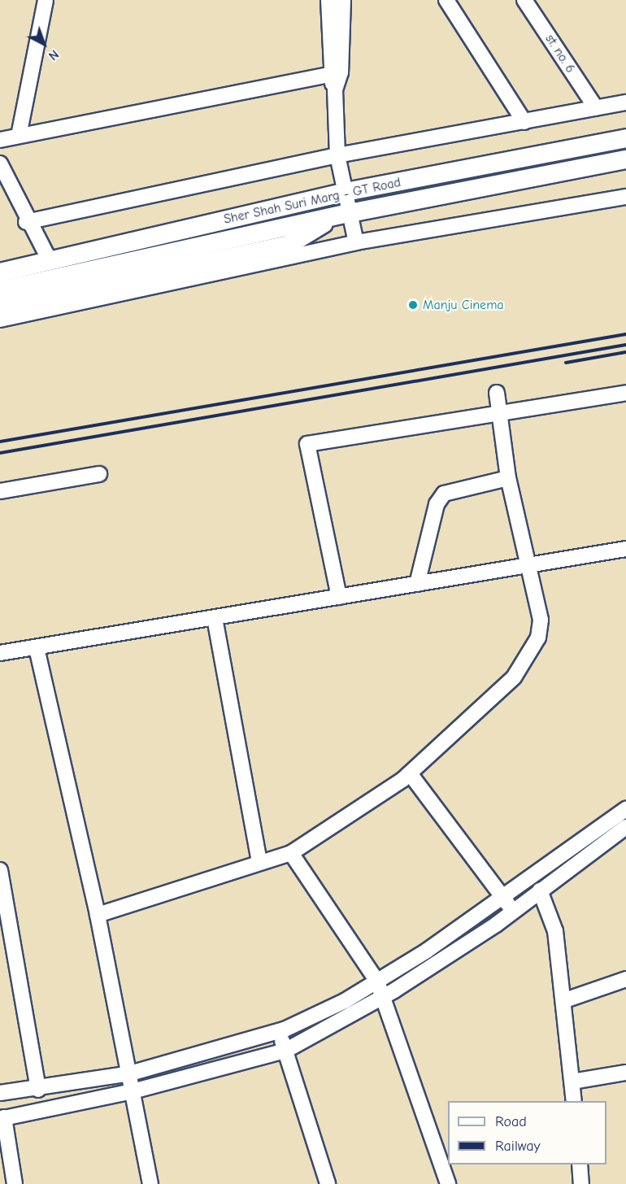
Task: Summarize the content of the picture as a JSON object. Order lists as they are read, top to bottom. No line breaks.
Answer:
{"streets":{"main road":["Sher Shah Suri Marg - GT Road"],"street":["st. no. 6"]},"places":["Manju Cinema"],"legend":["Road","Railway"],"north":"bottom right"}
